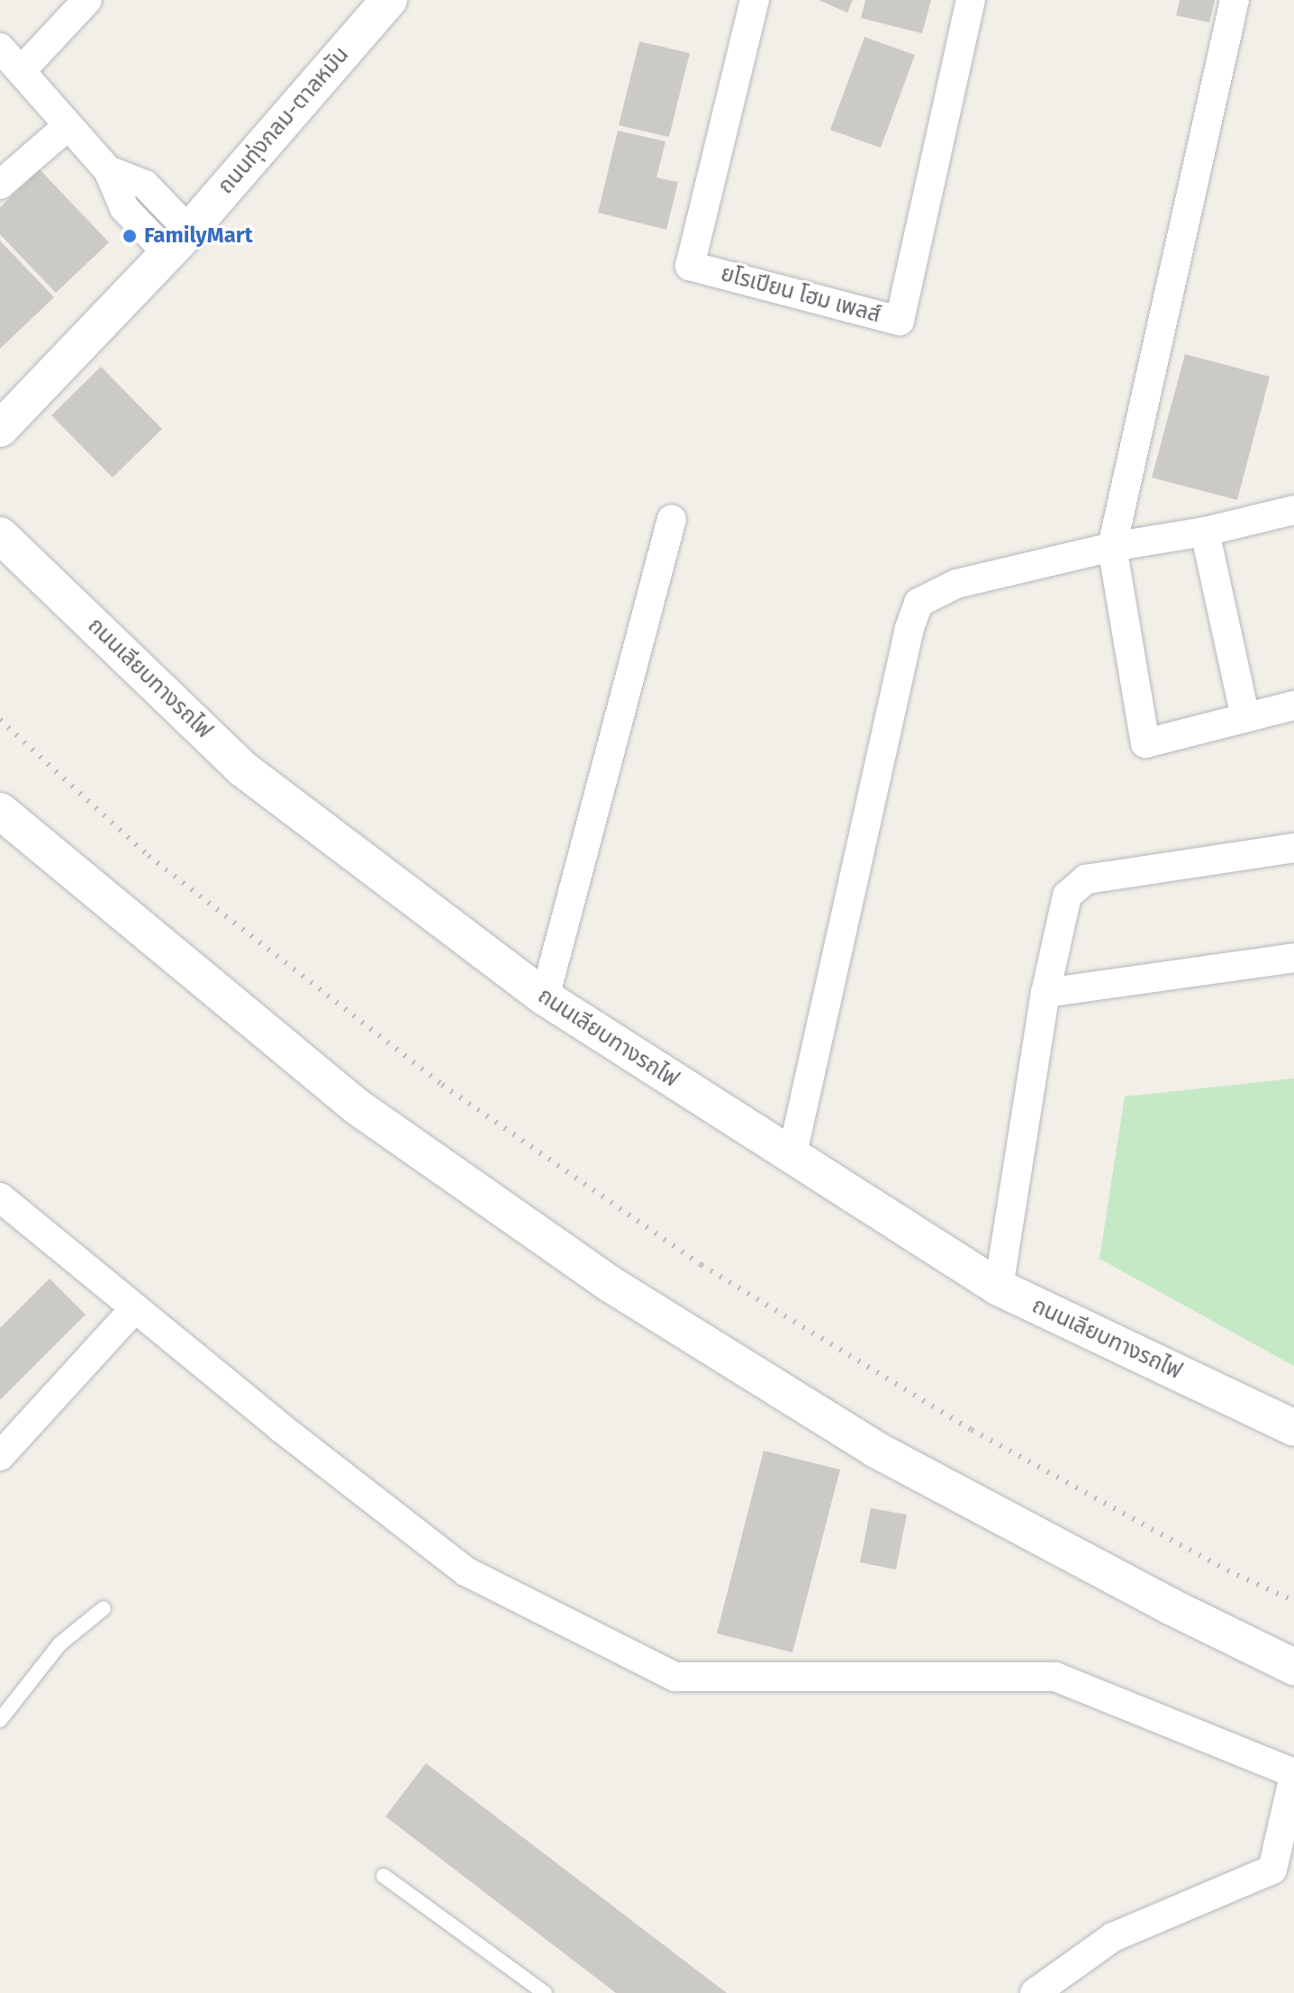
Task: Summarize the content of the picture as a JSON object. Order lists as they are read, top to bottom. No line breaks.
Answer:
{"streets":{"street":["ถนนทุ่งกลม-ตาลหมัน","ยโรเปียน โฮม เพลส์","ถนนเลียบทางรถไฟ"]},"places":["FamilyMart"]}
